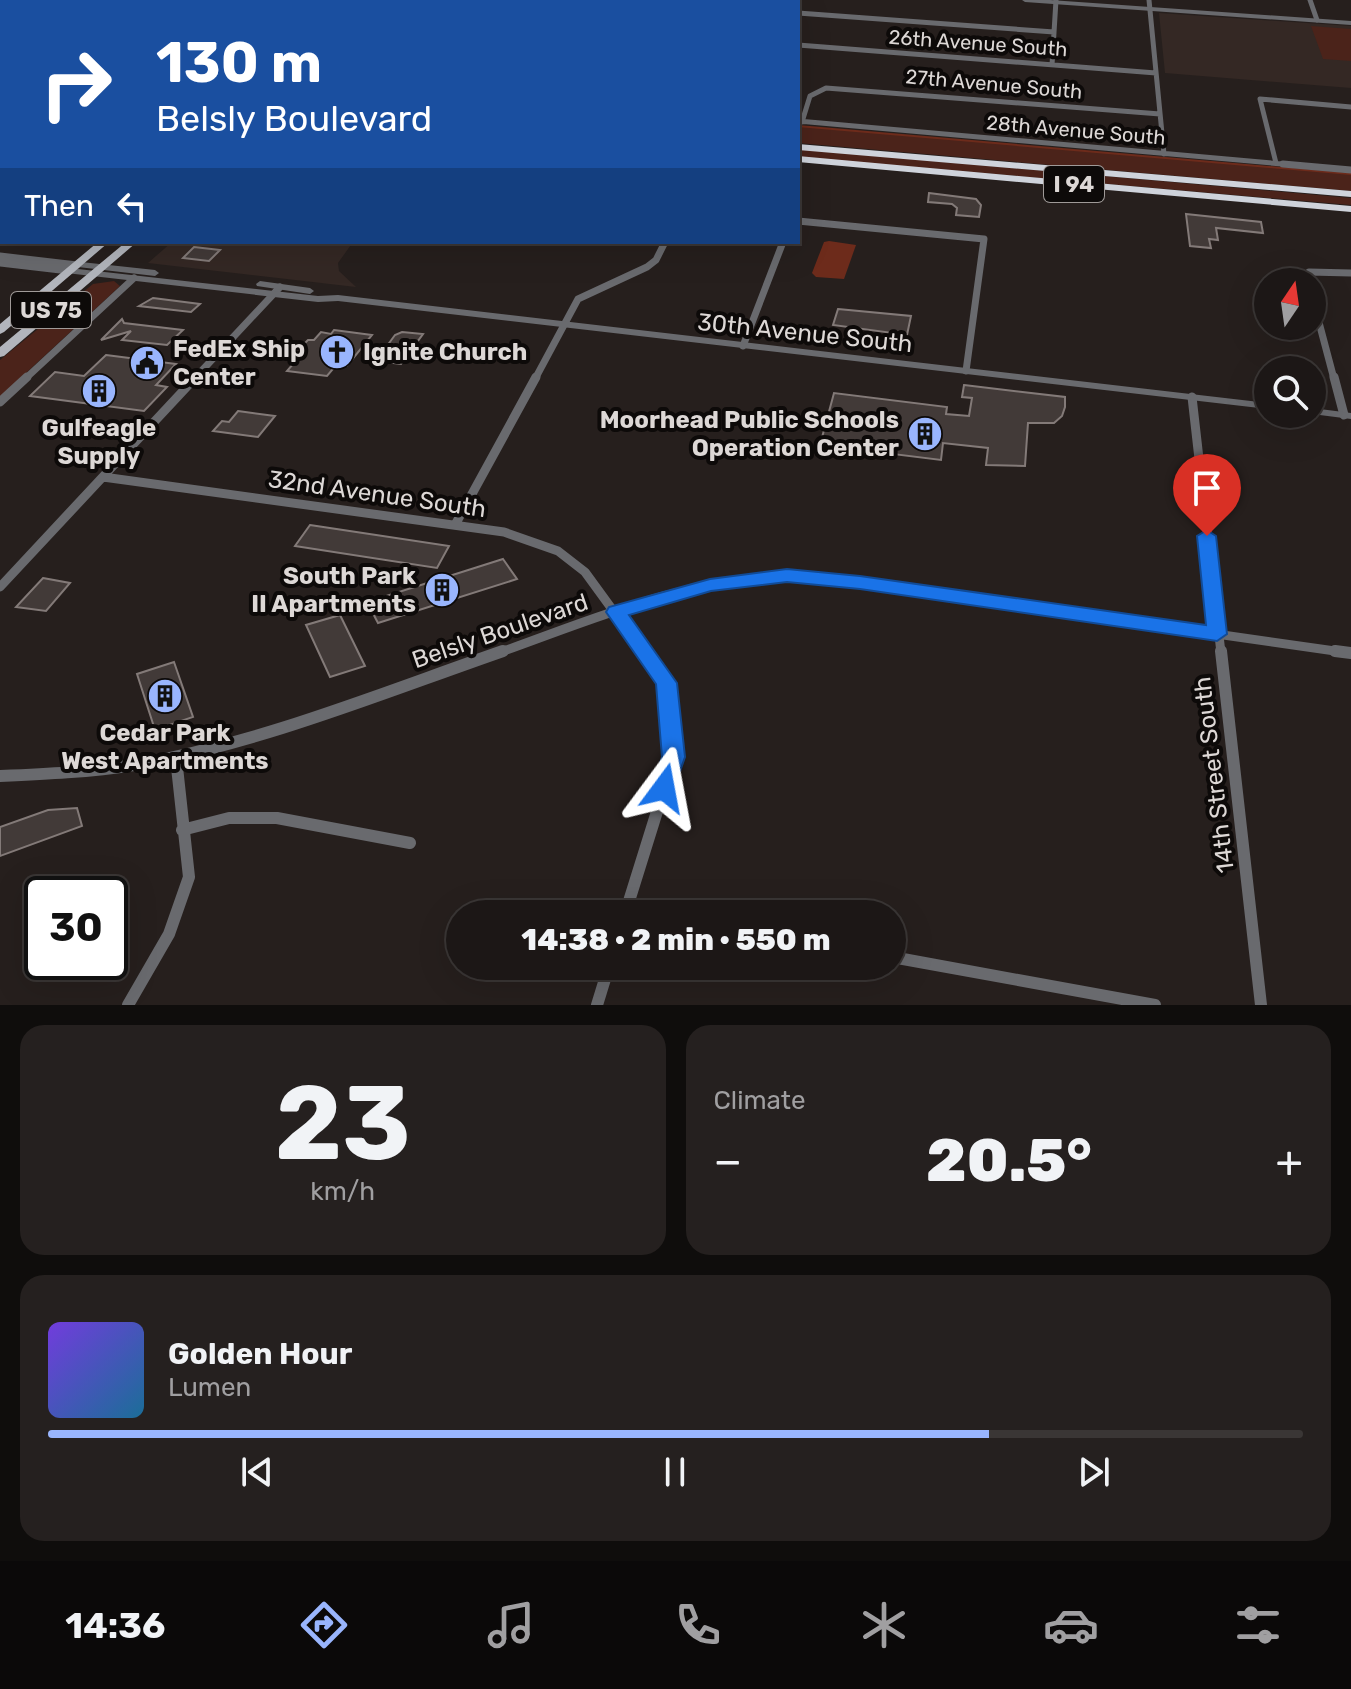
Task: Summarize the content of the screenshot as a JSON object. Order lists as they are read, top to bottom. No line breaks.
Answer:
{"streets":{"highway":["I 94"],"main road":["US 75"],"street":["26th Avenue South","27th Avenue South","28th Avenue South","30th Avenue South","32nd Avenue South","Belsly Boulevard","14th Street South"]},"crossings":[["27th Avenue South","28th Avenue South"],["US 75","30th Avenue South"],["30th Avenue South","14th Street South"],["32nd Avenue South","Belsly Boulevard"],["Belsly Boulevard","14th Street South"]],"places":{"church":["Ignite Church"],"public building":["FedEx Ship Center"],"building":["Gulfeagle Supply","Moorhead Public Schools Operation Center","South Park II Apartments","Cedar Park West Apartments"]},"north":"top","page":{"turn":["130 m","Belsly Boulevard"],"then":"Then","limit":"30","trip":"14:38 · 2 min · 550 m","tile":[["23","km/h"],"Climate"],"heat":["−","20.5°","+"],"song":["Golden Hour","Lumen"],"tabs":"14:36"}}
